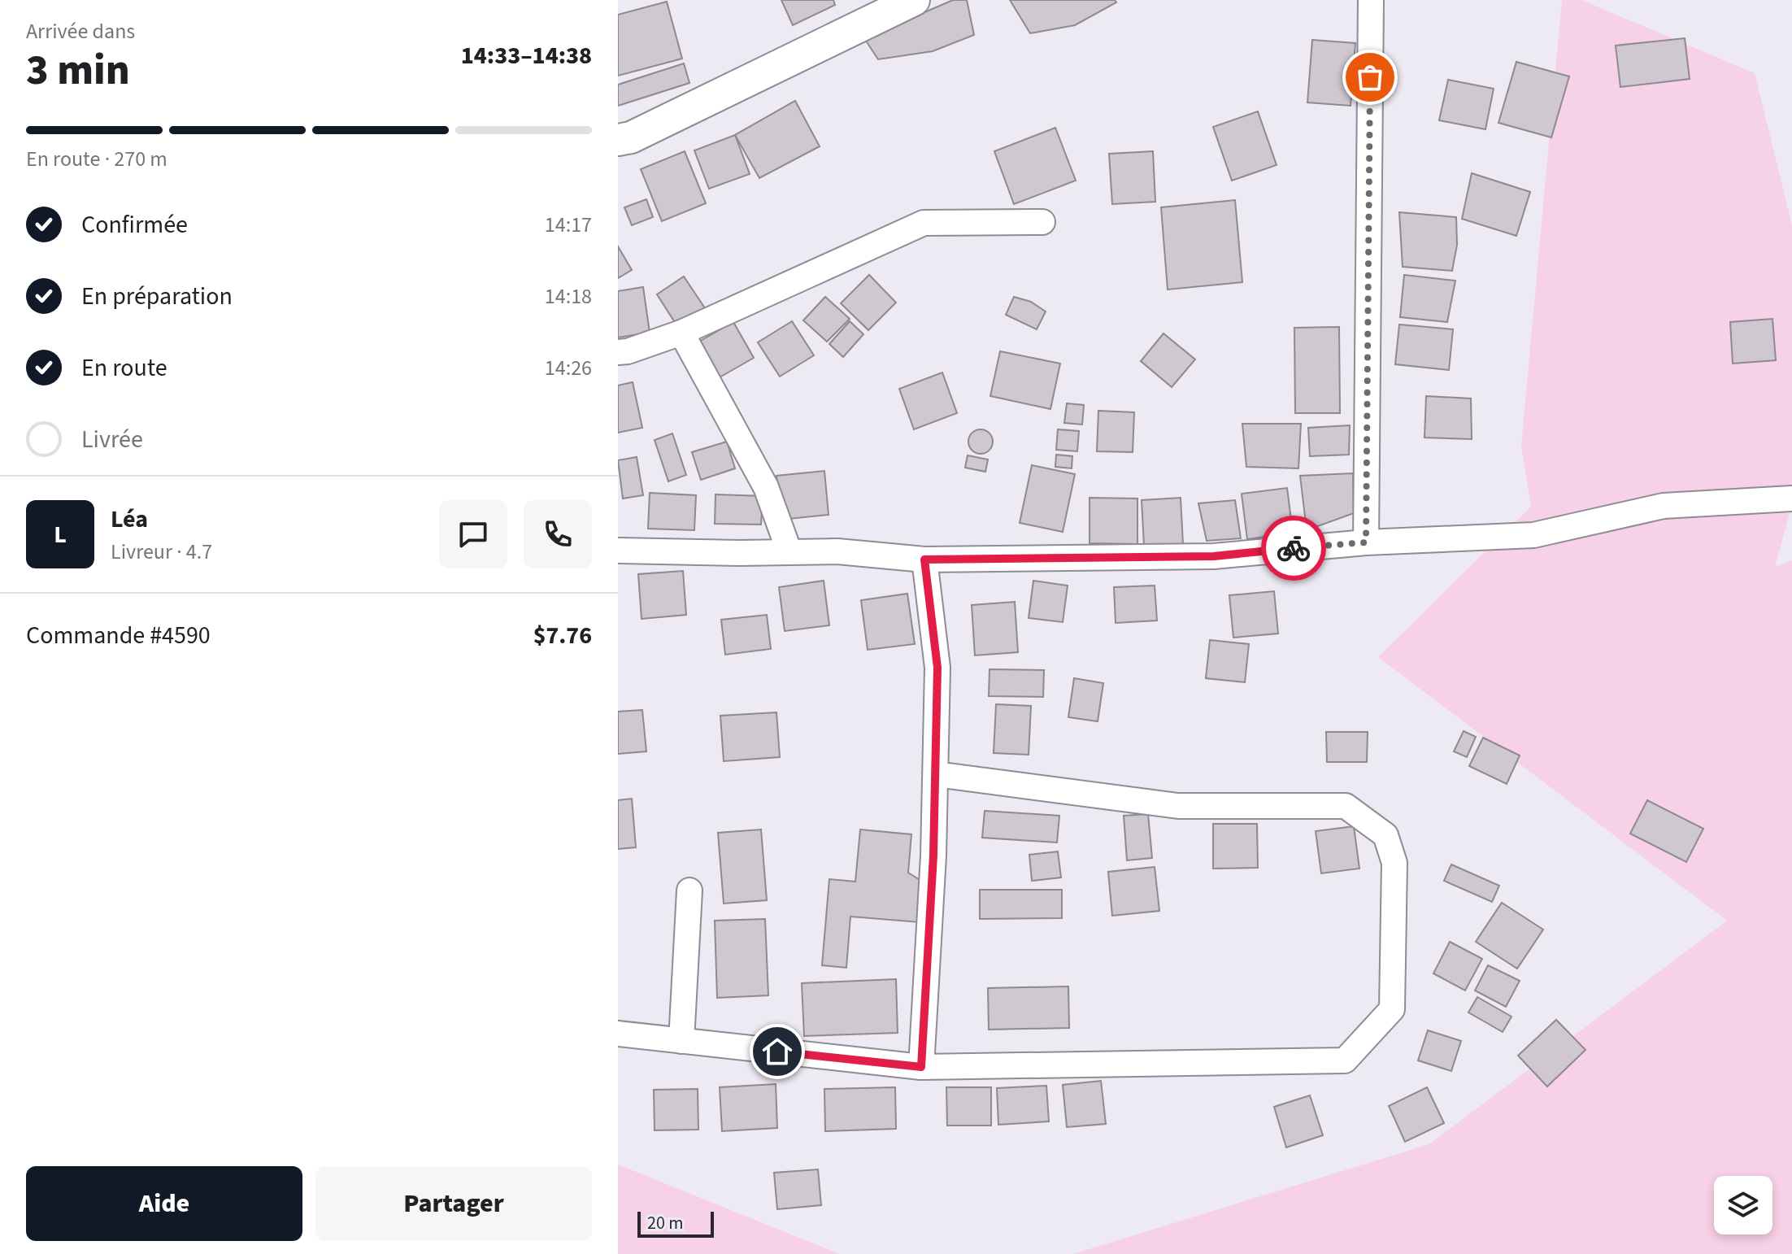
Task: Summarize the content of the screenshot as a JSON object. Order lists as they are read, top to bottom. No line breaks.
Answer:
{"scale_bar":"20 m","page":{"heading":["3 min","Arrivée dans","14:33–14:38"],"panel":["Léa","Livreur · 4.7","Commande #4590","$7.76"],"bar":"En route · 270 m","list":[["Confirmée","14:17"],["En préparation","14:18"],["En route","14:26"],"Livrée"],"round":"L","buttons":["Aide","Partager"],"scale":"20 m"}}
